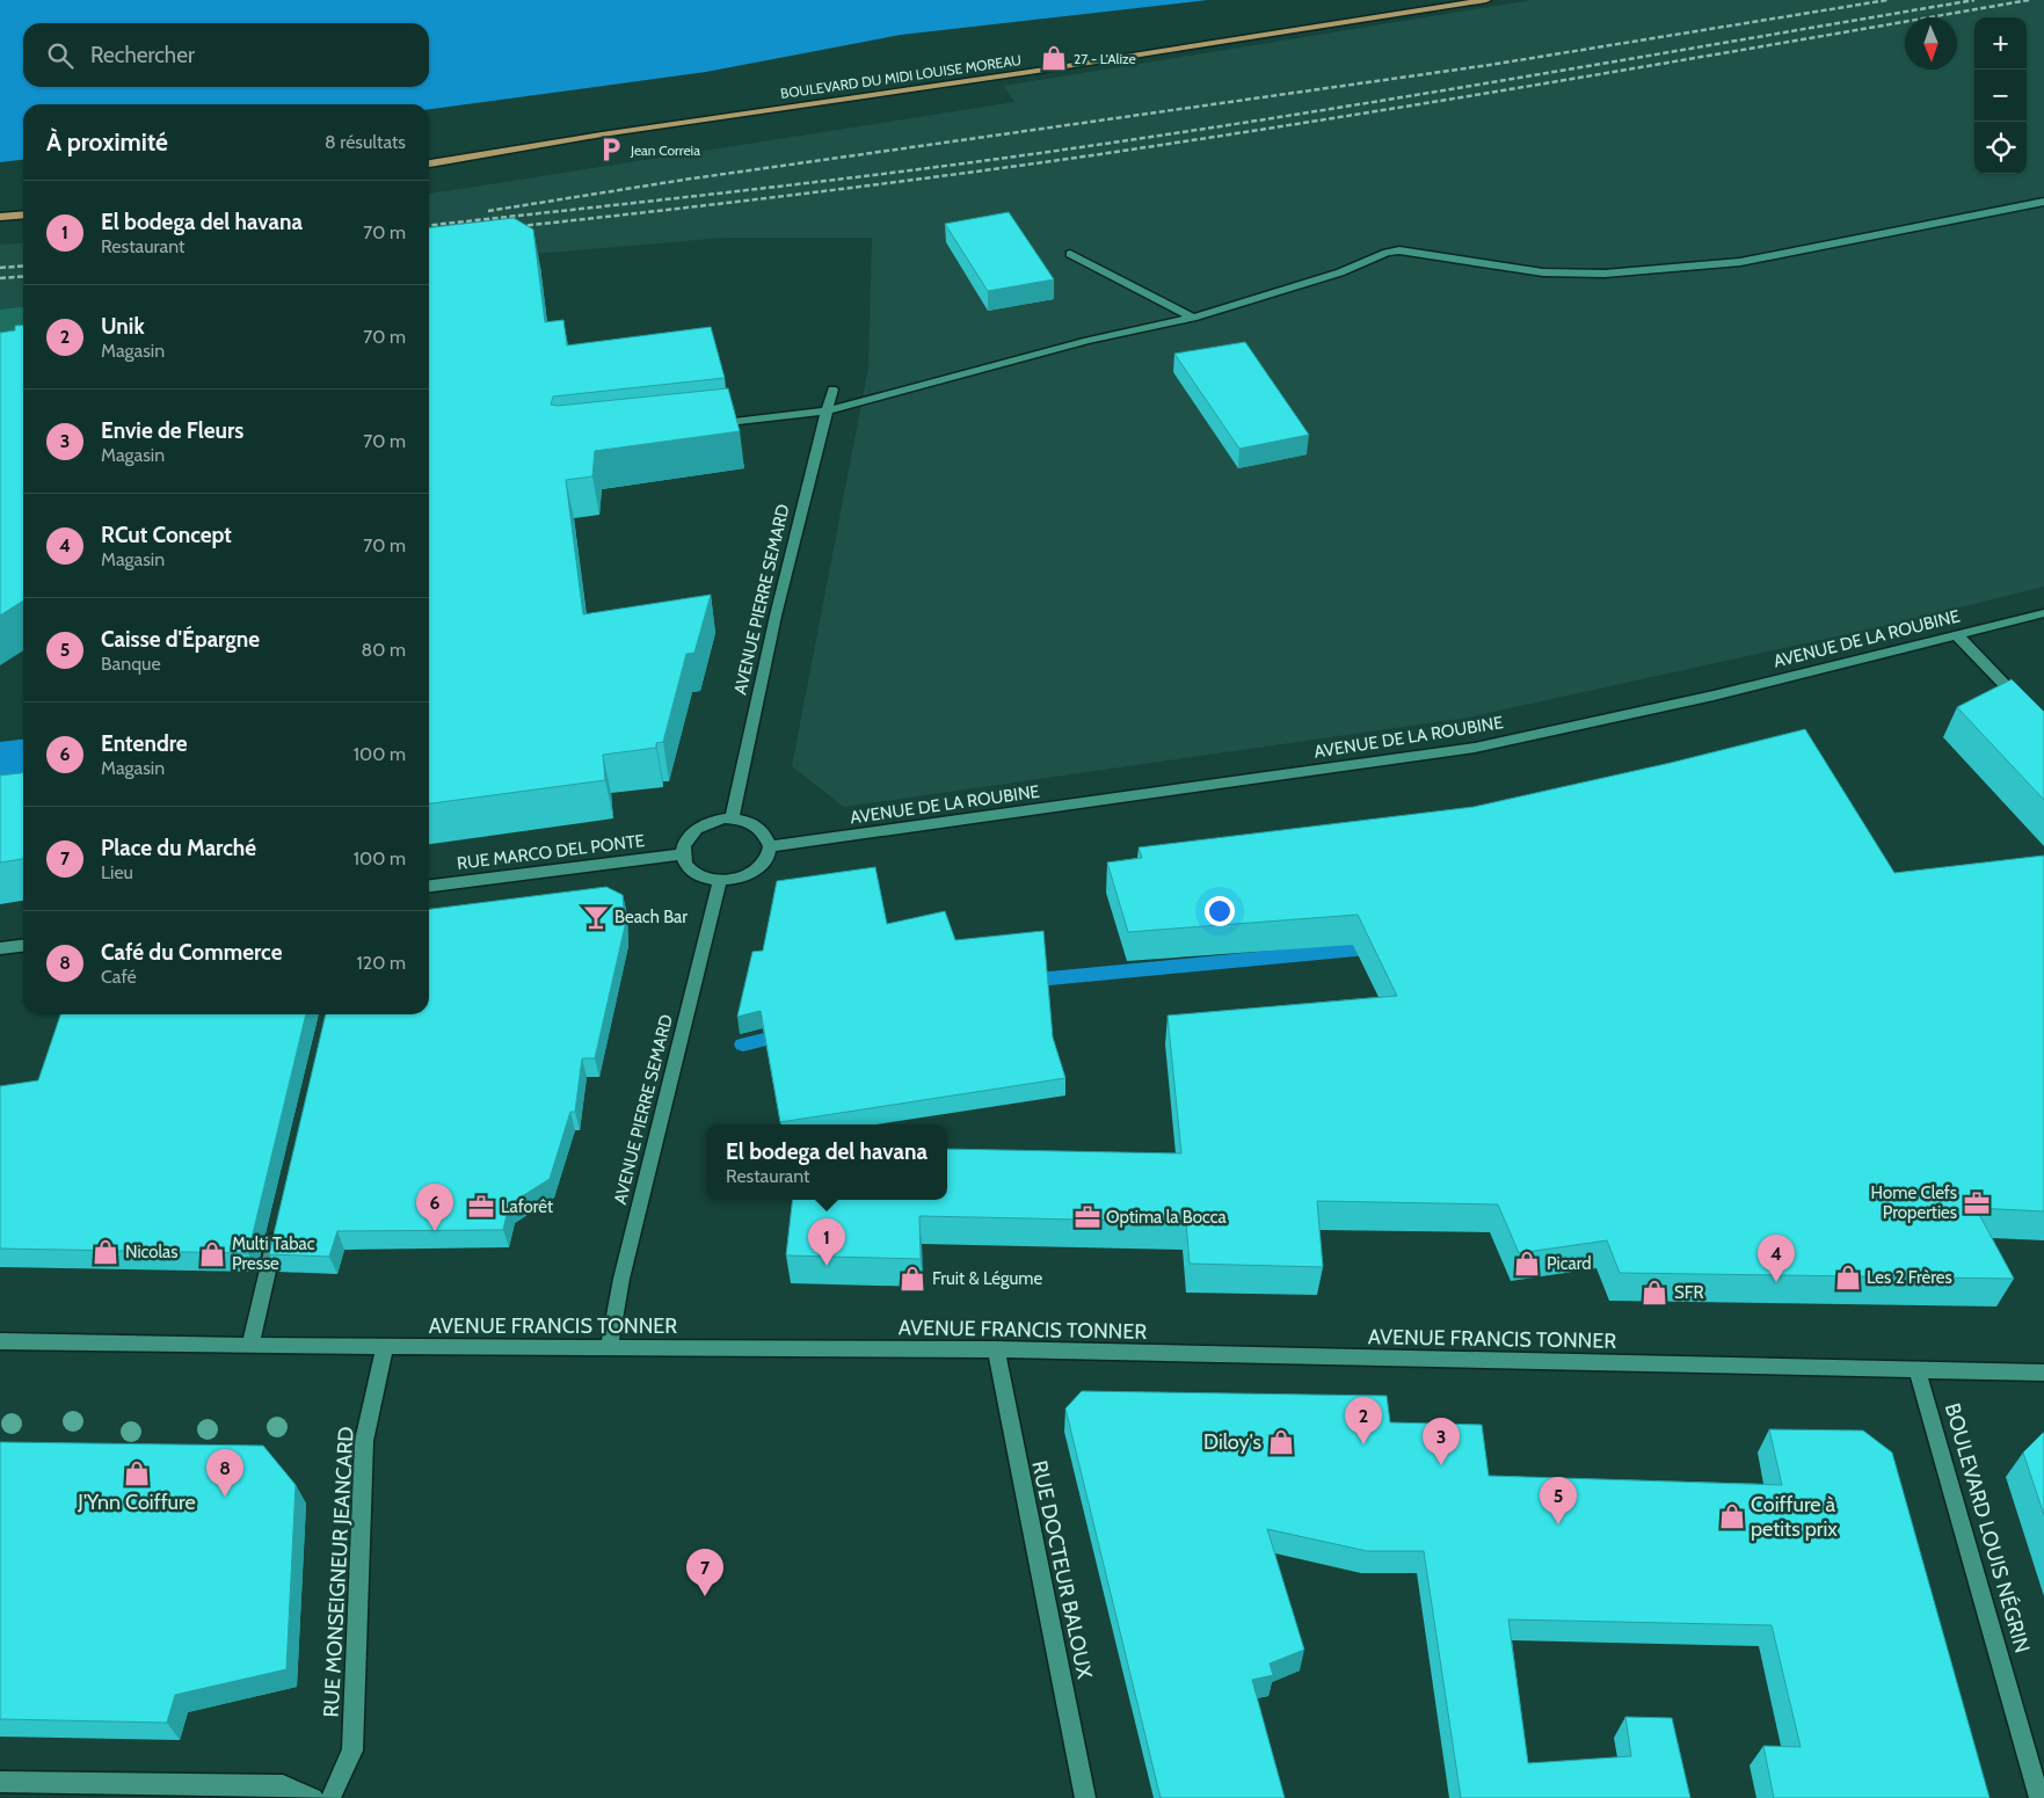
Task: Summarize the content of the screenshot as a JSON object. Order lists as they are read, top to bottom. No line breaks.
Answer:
{"streets":{"main road":["BOULEVARD DU MIDI LOUISE MOREAU"],"street":["AVENUE PIERRE SEMARD","AVENUE DE LA ROUBINE","RUE MARCO DEL PONTE","AVENUE FRANCIS TONNER","BOULEVARD LOUIS NÉGRIN","RUE DOCTEUR BALOUX","RUE MONSEIGNEUR JEANCARD"]},"crossings":[["AVENUE PIERRE SEMARD","AVENUE DE LA ROUBINE"],["AVENUE PIERRE SEMARD","RUE MARCO DEL PONTE"],["AVENUE PIERRE SEMARD","AVENUE FRANCIS TONNER"],["AVENUE DE LA ROUBINE","RUE MARCO DEL PONTE"],["AVENUE FRANCIS TONNER","BOULEVARD LOUIS NÉGRIN"],["AVENUE FRANCIS TONNER","RUE DOCTEUR BALOUX"],["AVENUE FRANCIS TONNER","RUE MONSEIGNEUR JEANCARD"]],"places":{"shop":["27 - L'Alize","Nicolas","Multi Tabac Presse","Picard","Les 2 Frères","Fruit & Légume","SFR","Diloy's","J'Ynn Coiffure","Coiffure à petits prix"],"parking":["Jean Correia"],"bar":["Beach Bar"],"office":["Home Clefs Properties","Laforêt","Optima la Bocca"]},"north":"bottom","page":{"map_buttons":["+","−"],"search":"Rechercher","heading":["À proximité","8 résultats"],"list":[{"mark":"1","name":"El bodega del havana","note":"Restaurant","value":"70 m"},{"mark":"2","name":"Unik","note":"Magasin","value":"70 m"},{"mark":"3","name":"Envie de Fleurs","note":"Magasin","value":"70 m"},{"mark":"4","name":"RCut Concept","note":"Magasin","value":"70 m"},{"mark":"5","name":"Caisse d'Épargne","note":"Banque","value":"80 m"},{"mark":"6","name":"Entendre","note":"Magasin","value":"100 m"},{"mark":"7","name":"Place du Marché","note":"Lieu","value":"100 m"},{"mark":"8","name":"Café du Commerce","note":"Café","value":"120 m"}],"popup":["El bodega del havana","Restaurant"],"pins":["6","1","4","2","3","8","5","7"]}}
